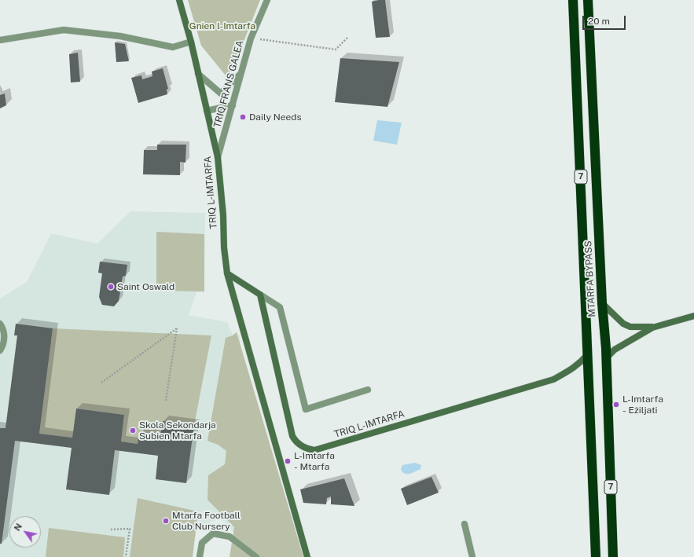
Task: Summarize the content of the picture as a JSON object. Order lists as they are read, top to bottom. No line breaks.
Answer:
{"streets":{"highway":["7","MTARFA BYPASS"],"street":["TRIQ FRANS GALEA","TRIQ L-IMTARFA"]},"crossings":[["TRIQ FRANS GALEA","TRIQ L-IMTARFA"],["TRIQ L-IMTARFA","MTARFA BYPASS"]],"parks":["Gnien l-Imtarfa"],"places":["Daily Needs","Saint Oswald","L-Imtarfa - Eżiljati","Skola Sekondarja Subien Mtarfa","L-Imtarfa - Mtarfa","Mtarfa Football Club Nursery"],"scale_bar":"20 m","north":"top left"}
